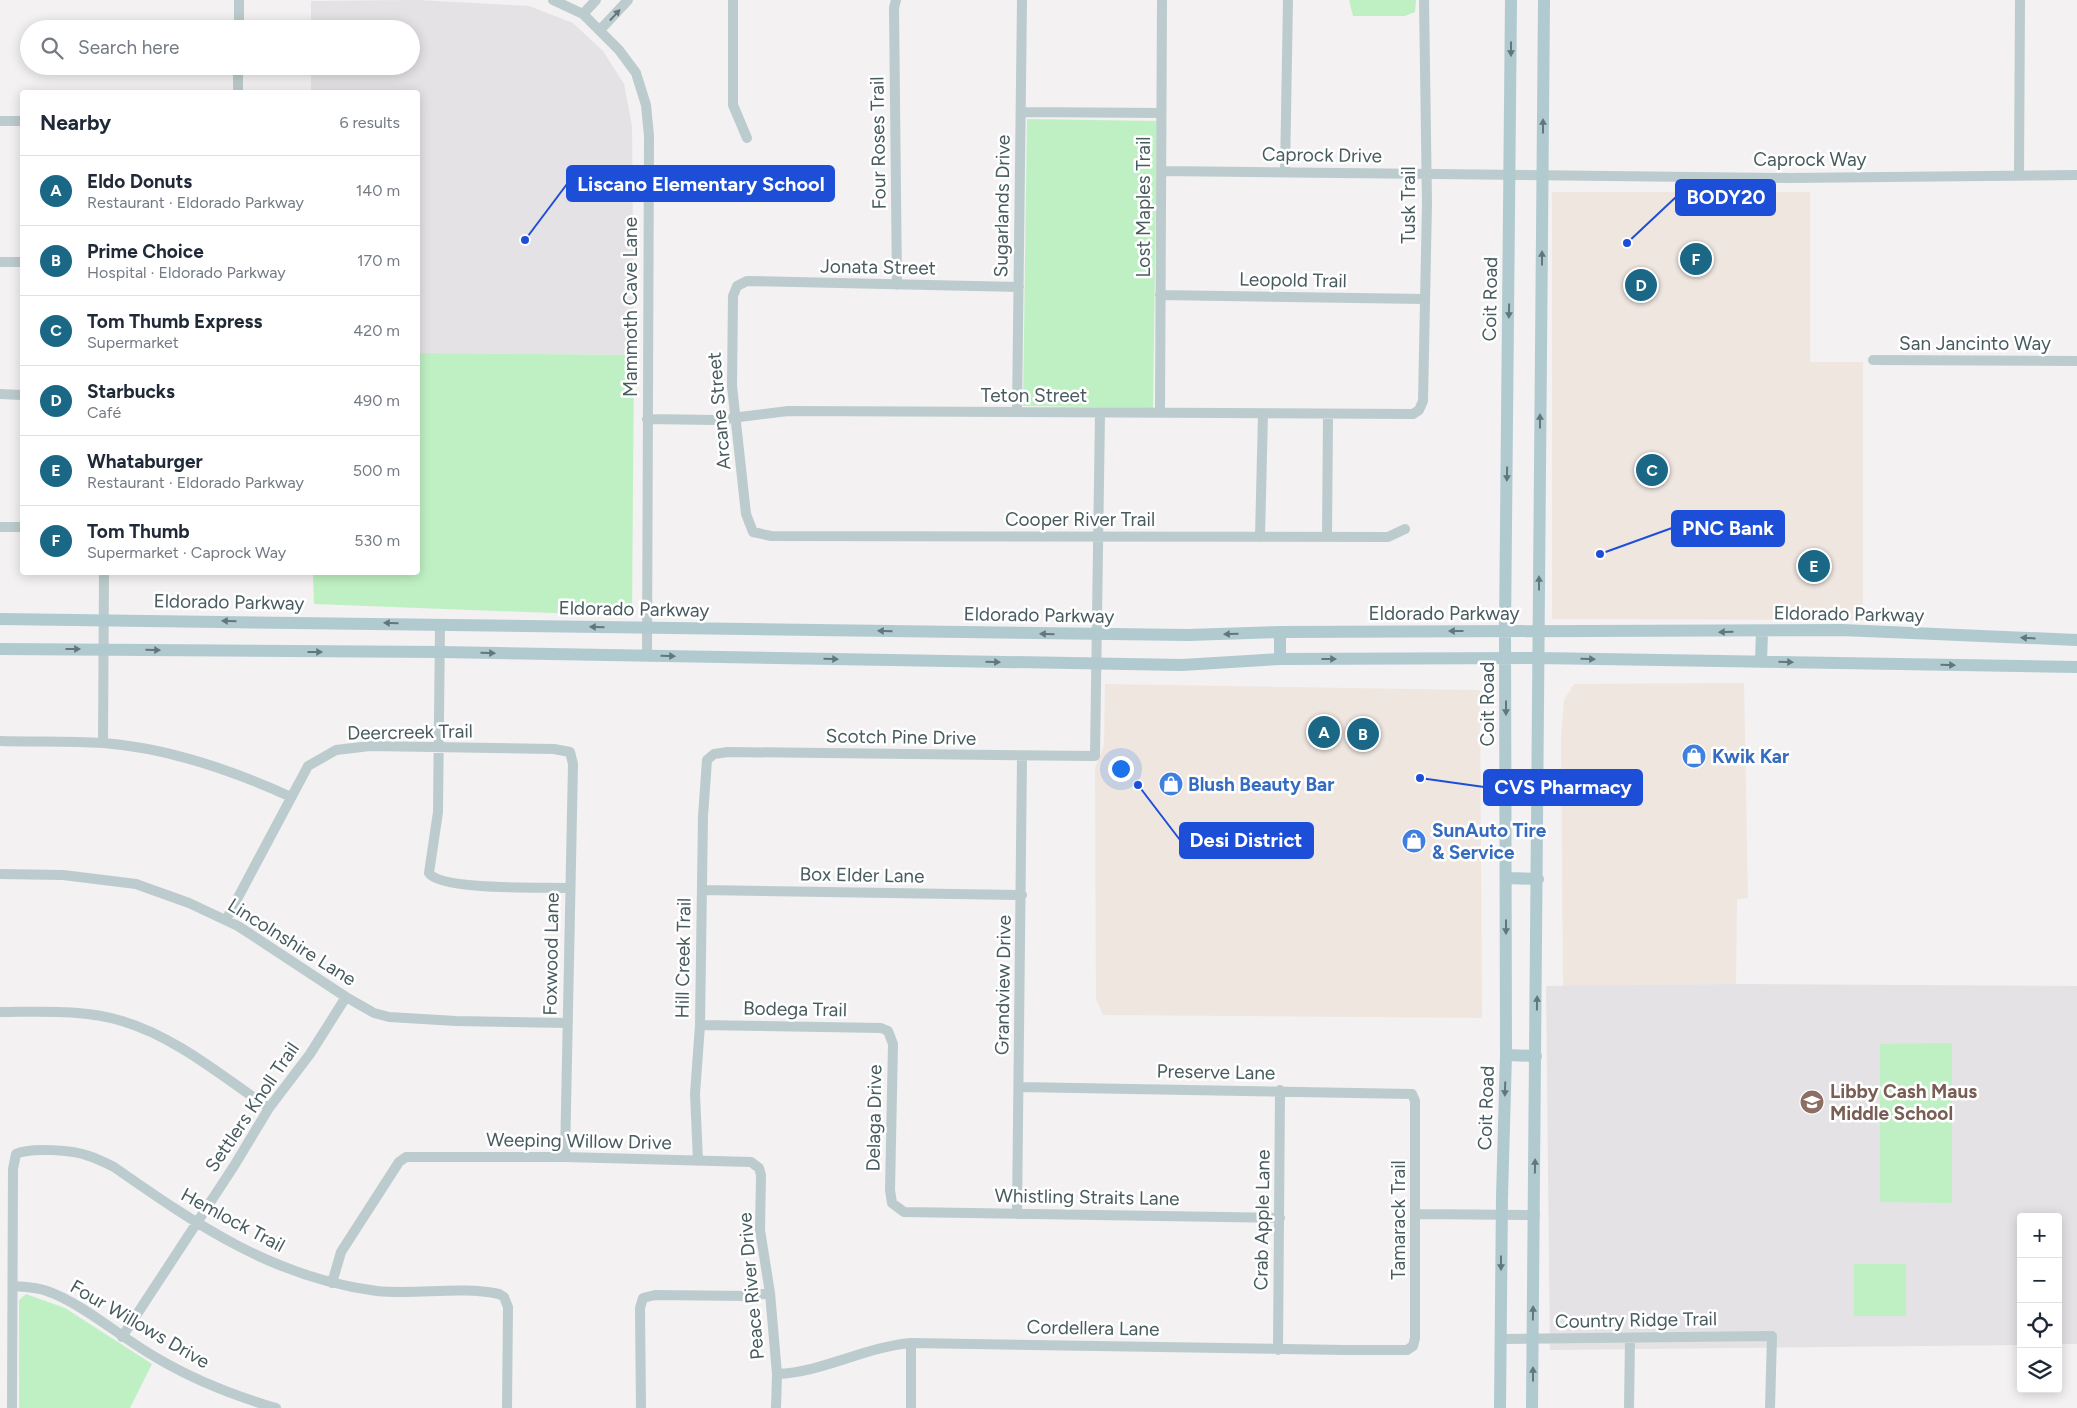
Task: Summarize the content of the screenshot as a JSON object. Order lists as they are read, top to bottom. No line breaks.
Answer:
{"streets":{"main road":["Coit Road","Eldorado Parkway"],"street":["Four Roses Trail","Caprock Drive","Caprock Way","Tusk Trail","Sugarlands Drive","Lost Maples Trail","Jonata Street","Leopold Trail","Mammoth Cave Lane","San Jancinto Way","Teton Street","Arcane Street","Cooper River Trail","Deercreek Trail","Scotch Pine Drive","Box Elder Lane","Lincolnshire Lane","Foxwood Lane","Hill Creek Trail","Grandview Drive","Bodega Trail","Preserve Lane","Settlers Knoll Trail","Delaga Drive","Weeping Willow Drive","Whistling Straits Lane","Hemlock Trail","Crab Apple Lane","Tamarack Trail","Peace River Drive","Country Ridge Trail","Four Willows Drive","Cordellera Lane"]},"crossings":[["Four Roses Trail","Jonata Street"],["Caprock Drive","Caprock Way"],["Caprock Drive","Tusk Trail"],["Caprock Drive","Lost Maples Trail"],["Caprock Drive","Coit Road"],["Tusk Trail","Leopold Trail"],["Tusk Trail","Teton Street"],["Sugarlands Drive","Jonata Street"],["Sugarlands Drive","Teton Street"],["Lost Maples Trail","Leopold Trail"],["Lost Maples Trail","Teton Street"],["Jonata Street","Arcane Street"],["Coit Road","Eldorado Parkway"],["Coit Road","Country Ridge Trail"],["Mammoth Cave Lane","Teton Street"],["Mammoth Cave Lane","Eldorado Parkway"],["Teton Street","Arcane Street"],["Arcane Street","Cooper River Trail"],["Deercreek Trail","Lincolnshire Lane"],["Deercreek Trail","Foxwood Lane"],["Scotch Pine Drive","Hill Creek Trail"],["Scotch Pine Drive","Grandview Drive"],["Box Elder Lane","Hill Creek Trail"],["Box Elder Lane","Grandview Drive"],["Lincolnshire Lane","Foxwood Lane"],["Lincolnshire Lane","Settlers Knoll Trail"],["Foxwood Lane","Weeping Willow Drive"],["Hill Creek Trail","Bodega Trail"],["Hill Creek Trail","Weeping Willow Drive"],["Grandview Drive","Preserve Lane"],["Grandview Drive","Whistling Straits Lane"],["Bodega Trail","Delaga Drive"],["Preserve Lane","Crab Apple Lane"],["Preserve Lane","Tamarack Trail"],["Settlers Knoll Trail","Hemlock Trail"],["Settlers Knoll Trail","Four Willows Drive"],["Delaga Drive","Whistling Straits Lane"],["Weeping Willow Drive","Hemlock Trail"],["Weeping Willow Drive","Peace River Drive"],["Whistling Straits Lane","Crab Apple Lane"],["Hemlock Trail","Four Willows Drive"],["Crab Apple Lane","Cordellera Lane"],["Tamarack Trail","Cordellera Lane"],["Peace River Drive","Cordellera Lane"]],"places":{"other":["Liscano Elementary School","BODY20","PNC Bank","CVS Pharmacy","Desi District"],"shop":["Kwik Kar","Blush Beauty Bar","SunAuto Tire & Service"],"school or university":["Libby Cash Maus Middle School"]},"page":{"search":"Search here","heading":["Nearby","6 results"],"list":[{"mark":"A","name":"Eldo Donuts","note":"Restaurant · Eldorado Parkway","value":"140 m"},{"mark":"B","name":"Prime Choice","note":"Hospital · Eldorado Parkway","value":"170 m"},{"mark":"C","name":"Tom Thumb Express","note":"Supermarket","value":"420 m"},{"mark":"D","name":"Starbucks","note":"Café","value":"490 m"},{"mark":"E","name":"Whataburger","note":"Restaurant · Eldorado Parkway","value":"500 m"},{"mark":"F","name":"Tom Thumb","note":"Supermarket · Caprock Way","value":"530 m"}],"pins":["F","D","C","E","A","B"],"map_buttons":["+","−"]}}
